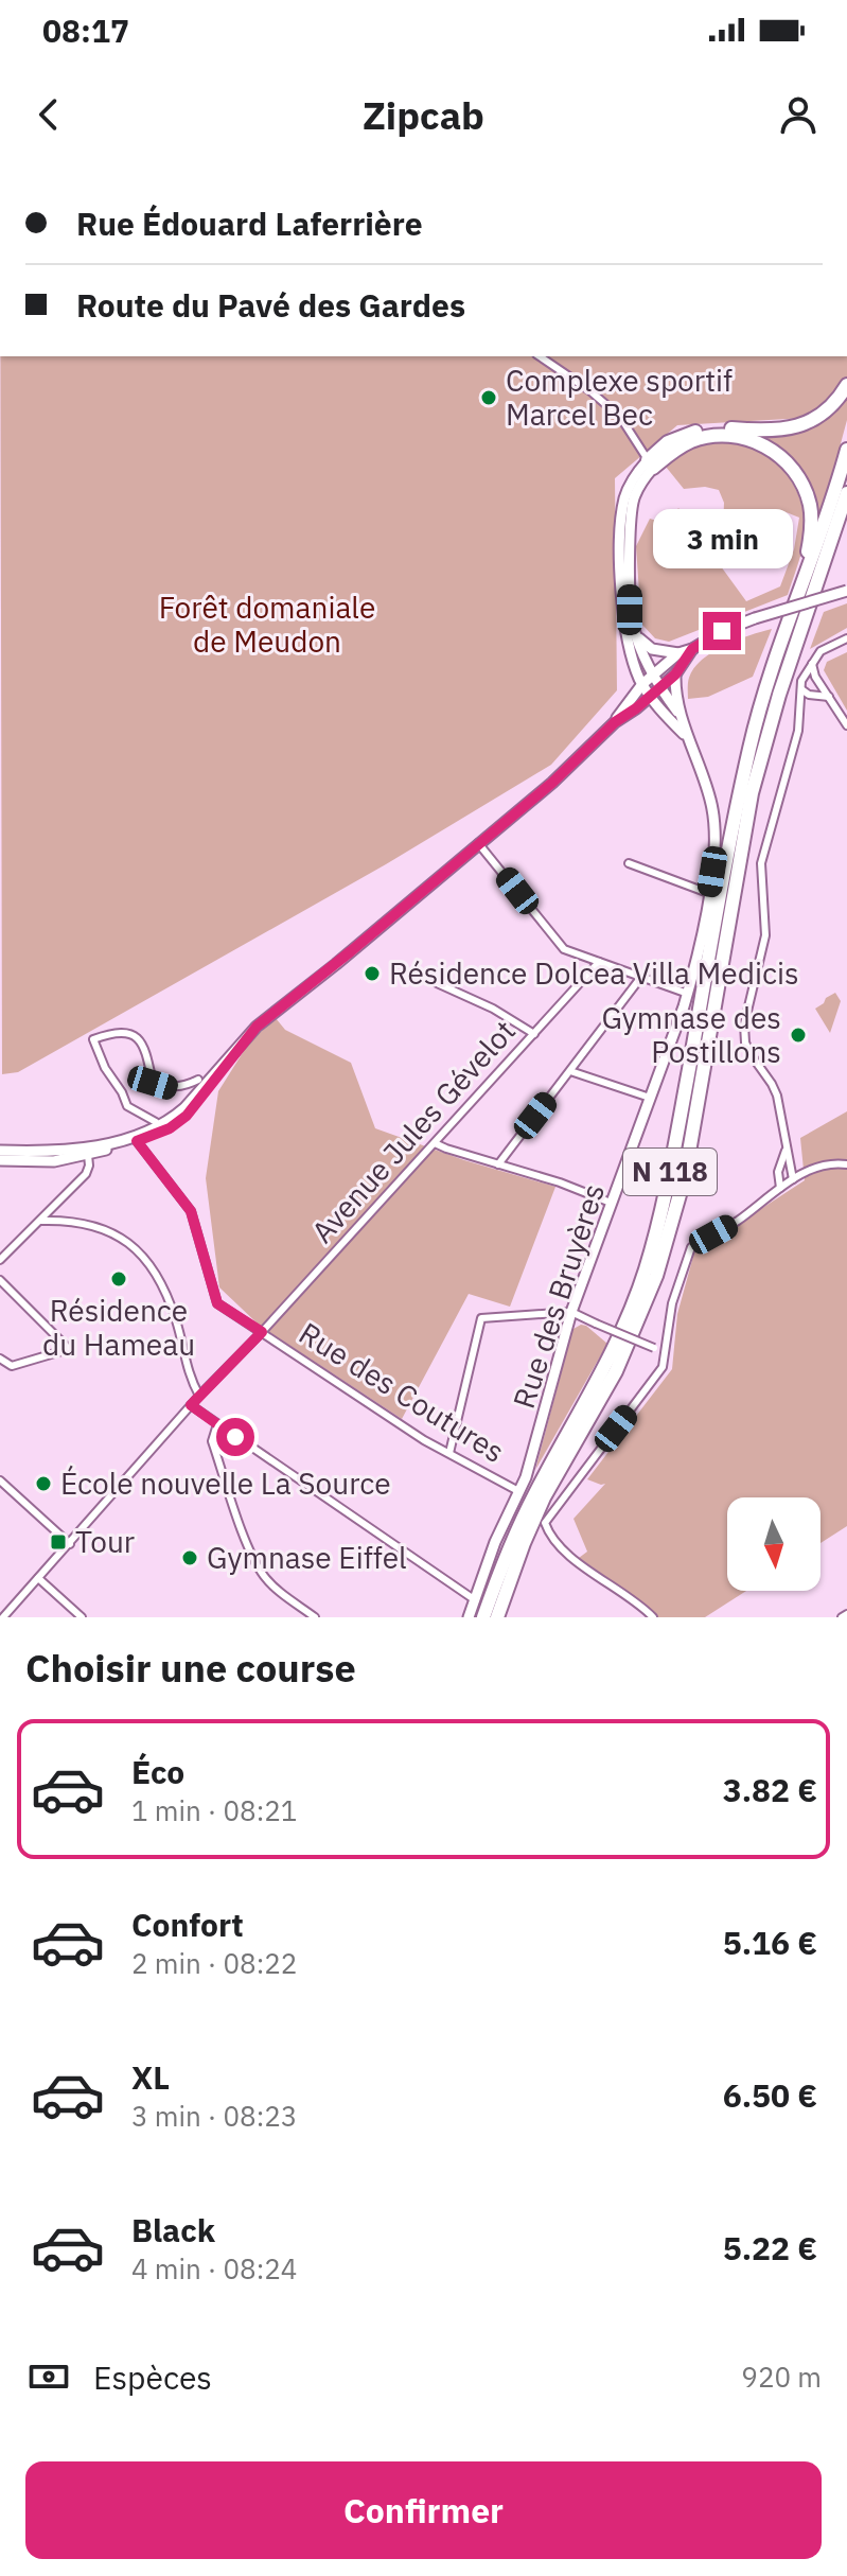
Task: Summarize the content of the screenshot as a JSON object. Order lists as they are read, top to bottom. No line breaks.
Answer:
{"streets":{"highway":["N 118"],"street":["Avenue Jules Gévelot","Rue des Bruyères","Rue des Coutures"]},"crossings":[["Avenue Jules Gévelot","Rue des Coutures"],["Rue des Bruyères","Rue des Coutures"]],"parks":["Forêt domaniale de Meudon"],"places":{"other":["Complexe sportif Marcel Bec","Résidence Dolcea Villa Medicis","Gymnase des Postillons","Résidence du Hameau","École nouvelle La Source","Gymnase Eiffel"],"transit":["Tour"]},"north":"bottom","page":{"status":"08:17","header":"Zipcab","banner":["Rue Édouard Laferrière","Route du Pavé des Gardes"],"bubble":"3 min","heading":"Choisir une course","list":[{"name":"Éco","note":"1 min · 08:21","value":"3.82 €"},{"name":"Confort","note":"2 min · 08:22","value":"5.16 €"},{"name":"XL","note":"3 min · 08:23","value":"6.50 €"},{"name":"Black","note":"4 min · 08:24","value":"5.22 €"}],"pay":["Espèces","920 m"],"buttons":"Confirmer"}}
